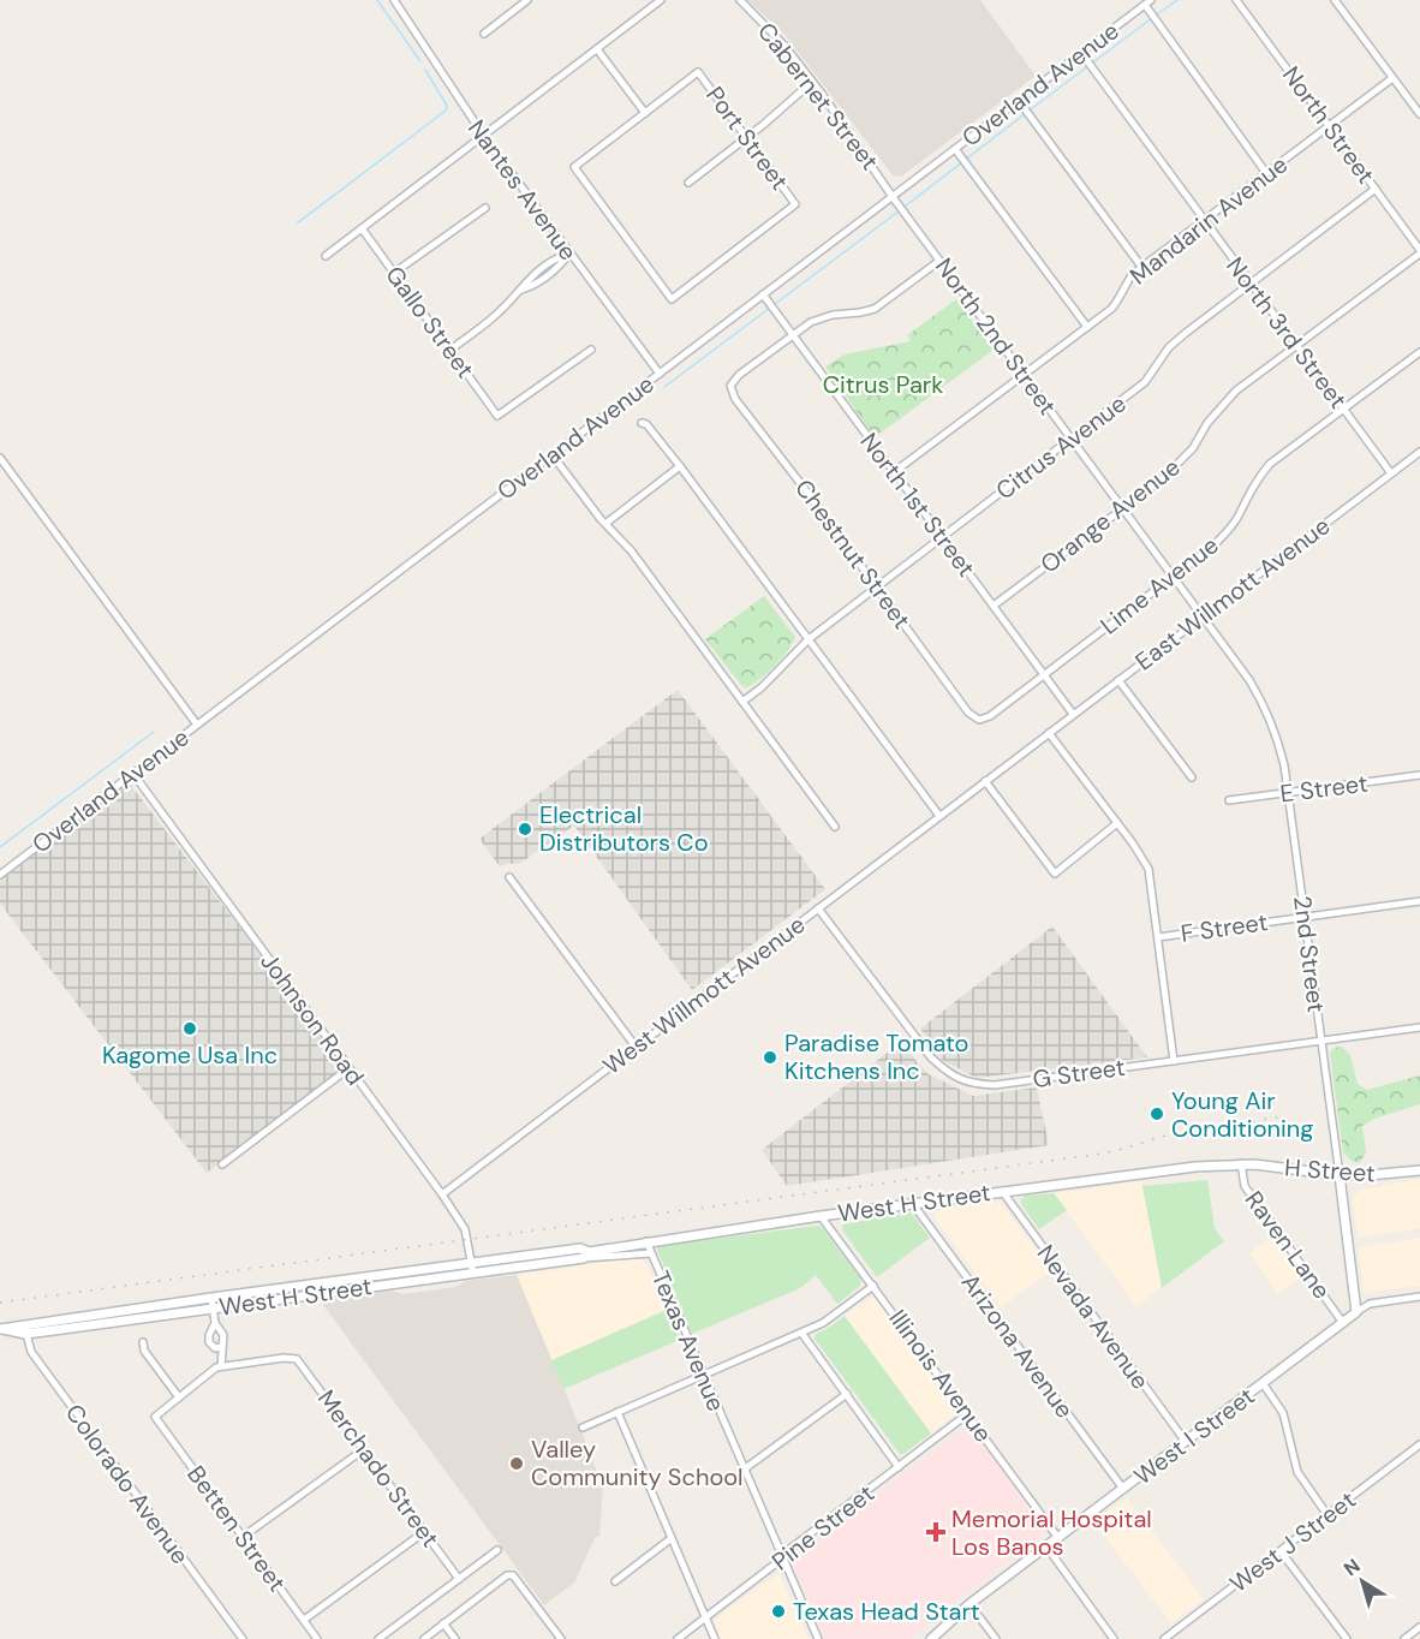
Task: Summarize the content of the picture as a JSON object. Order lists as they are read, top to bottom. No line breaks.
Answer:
{"streets":{"street":["Overland Avenue","Cabernet Street","North Street","Port Street","Nantes Avenue","Mandarin Avenue","Gallo Street","North 3rd Street","North 2nd Street","Citrus Avenue","North 1st Street","Orange Avenue","Chestnut Street","Lime Avenue","East Willmott Avenue","E Street","F Street","2nd Street","West Willmott Avenue","Johnson Road","G Street","H Street","West H Street","Raven Lane","Nevada Avenue","Texas Avenue","Arizona Avenue","Illinois Avenue","West I Street","Merchado Street","Colorado Avenue","Pine Street","Betten Street","West J Street"]},"crossings":[["Overland Avenue","Cabernet Street"],["Overland Avenue","Nantes Avenue"],["Overland Avenue","North 3rd Street"],["Overland Avenue","North 2nd Street"],["Overland Avenue","North 1st Street"],["Overland Avenue","Johnson Road"],["Cabernet Street","North 2nd Street"],["North Street","Mandarin Avenue"],["North Street","Citrus Avenue"],["North Street","Orange Avenue"],["Mandarin Avenue","North 3rd Street"],["Mandarin Avenue","North 2nd Street"],["Mandarin Avenue","North 1st Street"],["North 3rd Street","Citrus Avenue"],["North 3rd Street","Orange Avenue"],["North 3rd Street","Lime Avenue"],["North 3rd Street","East Willmott Avenue"],["North 2nd Street","Citrus Avenue"],["North 2nd Street","Orange Avenue"],["North 2nd Street","Lime Avenue"],["North 2nd Street","East Willmott Avenue"],["North 2nd Street","2nd Street"],["Citrus Avenue","North 1st Street"],["Citrus Avenue","Chestnut Street"],["North 1st Street","Orange Avenue"],["North 1st Street","Chestnut Street"],["North 1st Street","Lime Avenue"],["North 1st Street","East Willmott Avenue"],["Chestnut Street","Lime Avenue"],["East Willmott Avenue","2nd Street"],["East Willmott Avenue","West Willmott Avenue"],["E Street","2nd Street"],["F Street","2nd Street"],["2nd Street","G Street"],["2nd Street","H Street"],["2nd Street","West I Street"],["West Willmott Avenue","Johnson Road"],["West Willmott Avenue","G Street"],["Johnson Road","West H Street"],["H Street","West H Street"],["H Street","Raven Lane"],["West H Street","Raven Lane"],["West H Street","Nevada Avenue"],["West H Street","Texas Avenue"],["West H Street","Arizona Avenue"],["West H Street","Illinois Avenue"],["West H Street","Colorado Avenue"],["Raven Lane","West I Street"],["Nevada Avenue","West I Street"],["Texas Avenue","Pine Street"],["Arizona Avenue","West I Street"],["Illinois Avenue","West I Street"],["Illinois Avenue","Pine Street"]],"parks":["Citrus Park"],"places":{"other":["Electrical Distributors Co","Kagome Usa Inc","Paradise Tomato Kitchens Inc","Young Air Conditioning","Valley Community School","Texas Head Start"],"health":["Memorial Hospital Los Banos"]},"north":"top left"}
